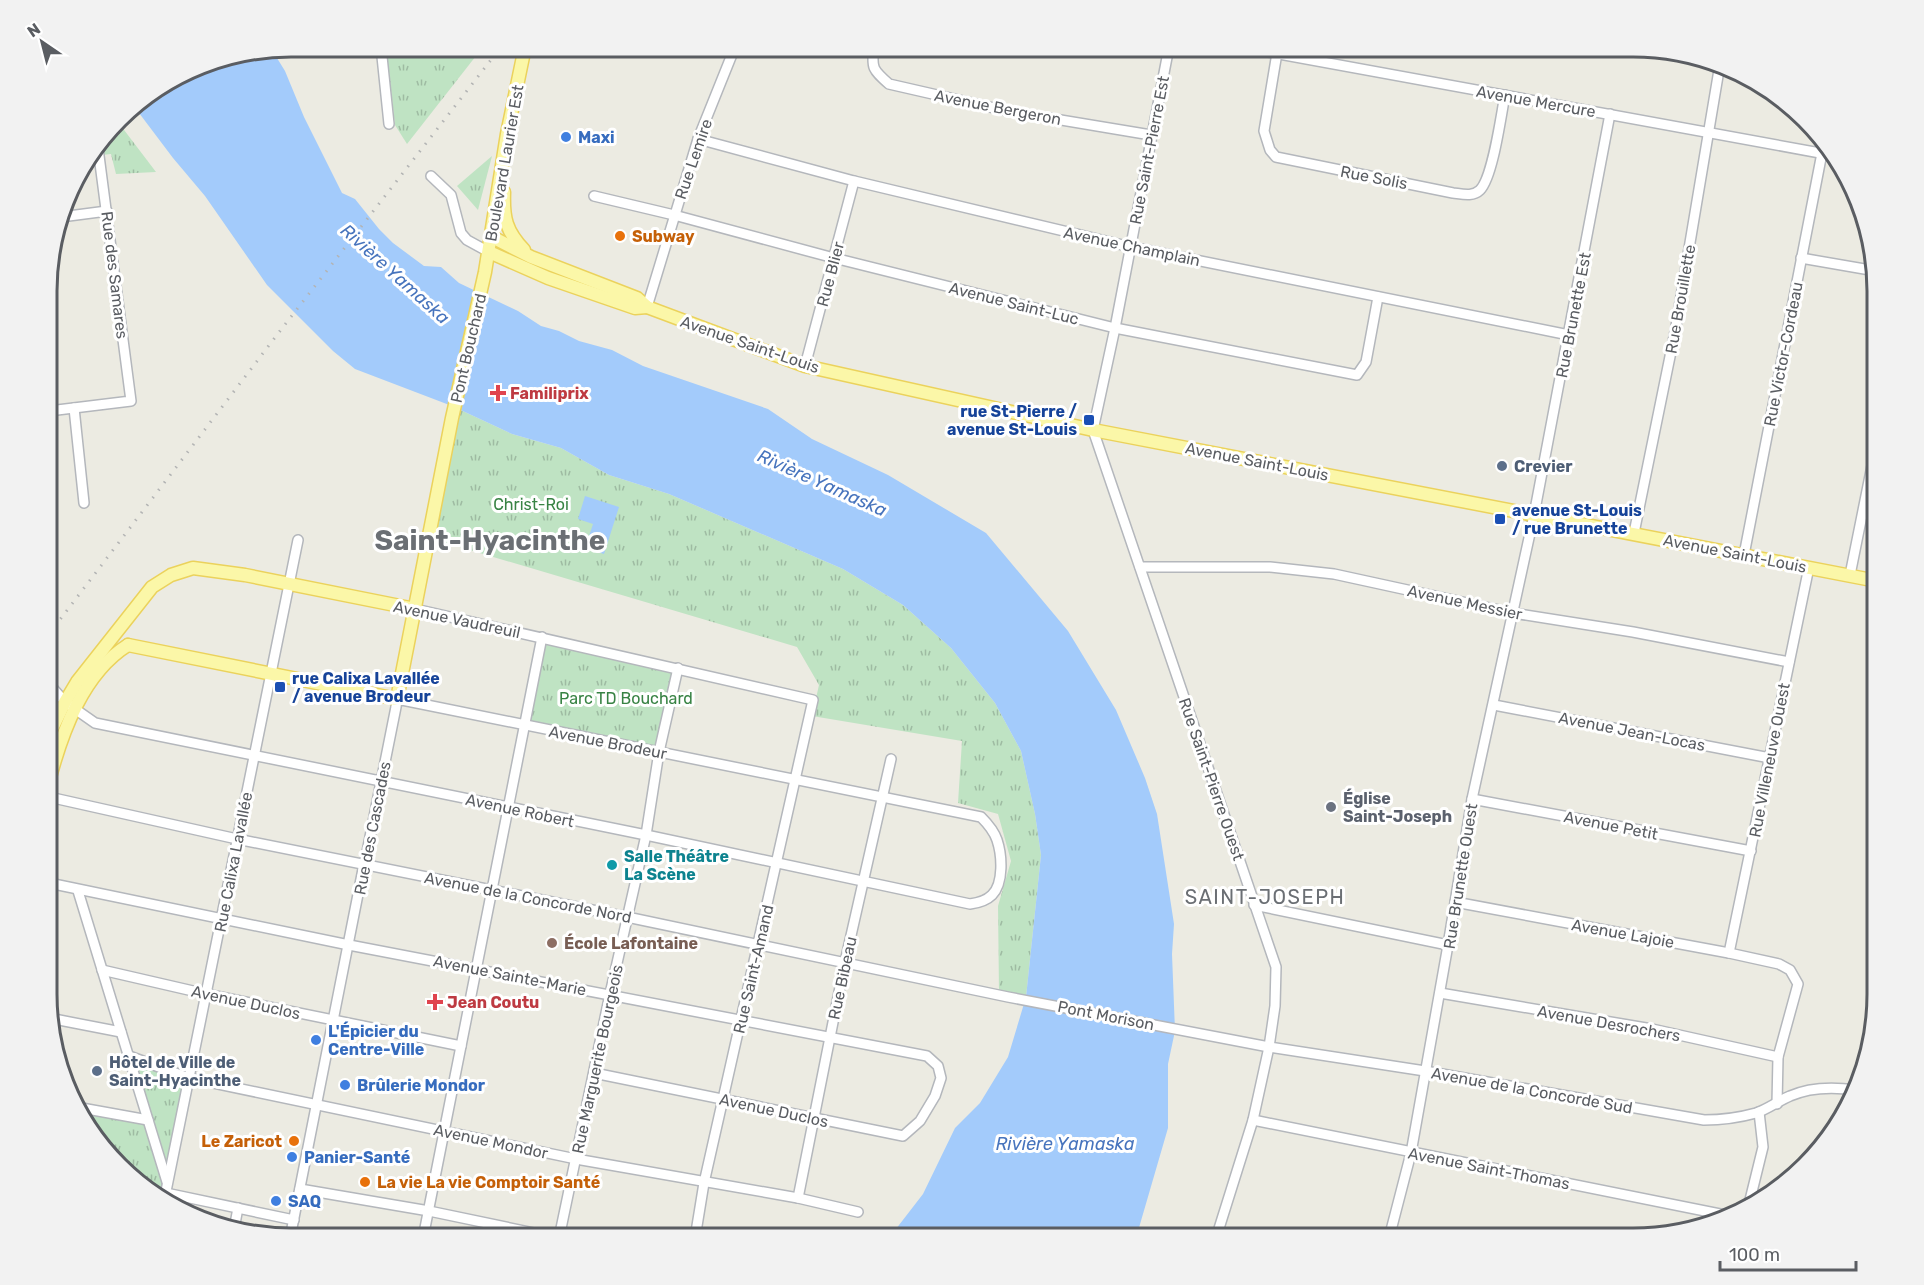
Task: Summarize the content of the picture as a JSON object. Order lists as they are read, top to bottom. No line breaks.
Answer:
{"streets":{"main road":["Boulevard Laurier Est","Avenue Saint-Louis","Pont Bouchard","Avenue Vaudreuil","Avenue Brodeur","Rue des Cascades"],"street":["Avenue Mercure","Avenue Bergeron","Rue Saint-Pierre Est","Rue Lemire","Rue Solis","Avenue Champlain","Rue Blier","Rue des Samares","Rue Brouillette","Avenue Saint-Luc","Rue Brunette Est","Rue Victor-Cordeau","Avenue Messier","Avenue Jean-Locas","Rue Villeneuve Ouest","Rue Saint-Pierre Ouest","Avenue Robert","Avenue Petit","Rue Calixa Lavallée","Rue Brunette Ouest","Avenue de la Concorde Nord","Avenue Lajoie","Rue Saint-Amand","Avenue Sainte-Marie","Rue Bibeau","Avenue Duclos","Pont Morison","Avenue Desrochers","Rue Marguerite Bourgeois","Avenue de la Concorde Sud","Avenue Mondor","Avenue Saint-Thomas"]},"crossings":[["Avenue Mercure","Rue Solis"],["Avenue Mercure","Rue Brouillette"],["Avenue Mercure","Rue Brunette Est"],["Avenue Bergeron","Rue Saint-Pierre Est"],["Rue Saint-Pierre Est","Avenue Champlain"],["Rue Saint-Pierre Est","Avenue Saint-Luc"],["Rue Saint-Pierre Est","Avenue Saint-Louis"],["Rue Saint-Pierre Est","Rue Saint-Pierre Ouest"],["Rue Lemire","Avenue Champlain"],["Rue Lemire","Avenue Saint-Luc"],["Rue Lemire","Avenue Saint-Louis"],["Boulevard Laurier Est","Avenue Saint-Louis"],["Boulevard Laurier Est","Pont Bouchard"],["Avenue Champlain","Rue Blier"],["Avenue Champlain","Avenue Saint-Luc"],["Avenue Champlain","Rue Brunette Est"],["Rue Blier","Avenue Saint-Luc"],["Rue Blier","Avenue Saint-Louis"],["Rue Brouillette","Avenue Saint-Louis"],["Rue Brunette Est","Avenue Saint-Louis"],["Rue Brunette Est","Rue Brunette Ouest"],["Avenue Saint-Louis","Rue Victor-Cordeau"],["Avenue Saint-Louis","Rue Villeneuve Ouest"],["Avenue Saint-Louis","Rue Saint-Pierre Ouest"],["Avenue Saint-Louis","Rue Brunette Ouest"],["Pont Bouchard","Rue des Cascades"],["Avenue Messier","Rue Villeneuve Ouest"],["Avenue Messier","Rue Saint-Pierre Ouest"],["Avenue Messier","Rue Brunette Ouest"],["Avenue Vaudreuil","Avenue Robert"],["Avenue Vaudreuil","Rue des Cascades"],["Avenue Vaudreuil","Rue Calixa Lavallée"],["Avenue Vaudreuil","Rue Saint-Amand"],["Avenue Vaudreuil","Rue Marguerite Bourgeois"],["Avenue Jean-Locas","Rue Villeneuve Ouest"],["Avenue Jean-Locas","Rue Brunette Ouest"],["Avenue Brodeur","Avenue Robert"],["Avenue Brodeur","Rue des Cascades"],["Avenue Brodeur","Rue Calixa Lavallée"],["Avenue Brodeur","Rue Saint-Amand"],["Avenue Brodeur","Rue Bibeau"],["Avenue Brodeur","Rue Marguerite Bourgeois"],["Rue Villeneuve Ouest","Avenue Petit"],["Rue Villeneuve Ouest","Avenue Lajoie"],["Rue Saint-Pierre Ouest","Avenue de la Concorde Sud"],["Rue Saint-Pierre Ouest","Avenue Saint-Thomas"],["Avenue Robert","Rue des Cascades"],["Avenue Robert","Rue Calixa Lavallée"],["Avenue Robert","Rue Saint-Amand"],["Avenue Robert","Rue Bibeau"],["Avenue Robert","Rue Marguerite Bourgeois"],["Avenue Petit","Rue Brunette Ouest"],["Rue des Cascades","Avenue de la Concorde Nord"],["Rue des Cascades","Avenue Sainte-Marie"],["Rue des Cascades","Avenue Duclos"],["Rue des Cascades","Avenue Mondor"],["Rue Calixa Lavallée","Avenue de la Concorde Nord"],["Rue Calixa Lavallée","Avenue Sainte-Marie"],["Rue Calixa Lavallée","Avenue Duclos"],["Rue Calixa Lavallée","Avenue Mondor"],["Rue Brunette Ouest","Avenue Lajoie"],["Rue Brunette Ouest","Avenue Desrochers"],["Rue Brunette Ouest","Avenue de la Concorde Sud"],["Rue Brunette Ouest","Avenue Saint-Thomas"],["Avenue de la Concorde Nord","Rue Saint-Amand"],["Avenue de la Concorde Nord","Rue Bibeau"],["Avenue de la Concorde Nord","Pont Morison"],["Avenue de la Concorde Nord","Rue Marguerite Bourgeois"],["Avenue Lajoie","Avenue Desrochers"],["Rue Saint-Amand","Avenue Sainte-Marie"],["Rue Saint-Amand","Avenue Duclos"],["Rue Saint-Amand","Avenue Mondor"],["Avenue Sainte-Marie","Rue Bibeau"],["Avenue Sainte-Marie","Avenue Duclos"],["Avenue Sainte-Marie","Rue Marguerite Bourgeois"],["Rue Bibeau","Avenue Duclos"],["Rue Bibeau","Avenue Mondor"],["Avenue Duclos","Rue Marguerite Bourgeois"],["Pont Morison","Avenue de la Concorde Sud"],["Rue Marguerite Bourgeois","Avenue Mondor"]],"districts":["Saint-Hyacinthe","SAINT-JOSEPH"],"water":["Rivière Yamaska"],"parks":["Christ-Roi","Parc TD Bouchard"],"places":{"other":["Maxi","Subway","Crevier","Église Saint-Joseph","Salle Théâtre La Scène","École Lafontaine","L'Épicier du Centre-Ville","Hôtel de Ville de Saint-Hyacinthe","Brûlerie Mondor","Le Zaricot","Panier-Santé","La vie La vie Comptoir Santé","SAQ"],"health":["Familiprix","Jean Coutu"],"transit":["rue St-Pierre / avenue St-Louis","avenue St-Louis / rue Brunette","rue Calixa Lavallée / avenue Brodeur"]},"scale_bar":"100 m","north":"top left"}
